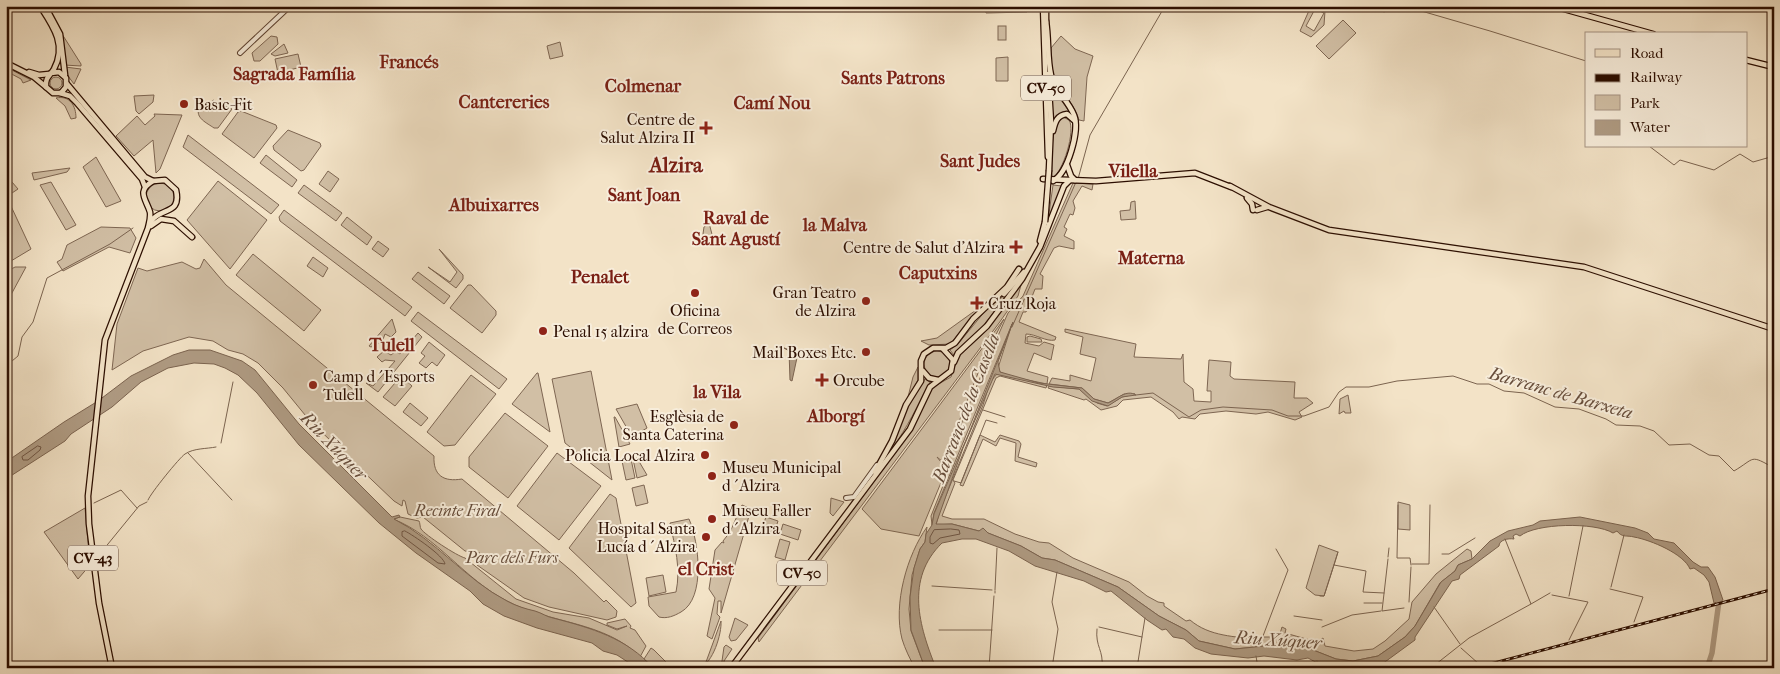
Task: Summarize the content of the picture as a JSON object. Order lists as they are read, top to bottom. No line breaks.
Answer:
{"streets":{"main road":["CV-50","CV-43"]},"districts":["Francés","Sagrada Família","Sants Patrons","Colmenar","Cantereries","Camí Nou","Sant Judes","Alzira","Vilella","Sant Joan","Albuixarres","Raval de Sant Agustí","la Malva","Materna","Caputxins","Penalet","Tulell","la Vila","Alborgí","el Crist"],"water":["Barranc de Barxeta","Barranc de la Casella","Riu Xúquer"],"parks":["Recinte Firal","Parc dels Furs"],"places":{"other":["Basic-Fit","Oficina de Correos","Gran Teatro de Alzira","Penal 15 alzira","Mail Boxes Etc.","Camp d´Esports Tulell","Esglèsia de Santa Caterina","Policia Local Alzira","Museu Municipal d´Alzira","Museu Faller d´Alzira","Hospital Santa Lucía d´Alzira"],"health":["Centre de Salut Alzira II","Centre de Salut d'Alzira","Cruz Roja","Orcube"]},"legend":["Road","Railway","Park","Water"]}
